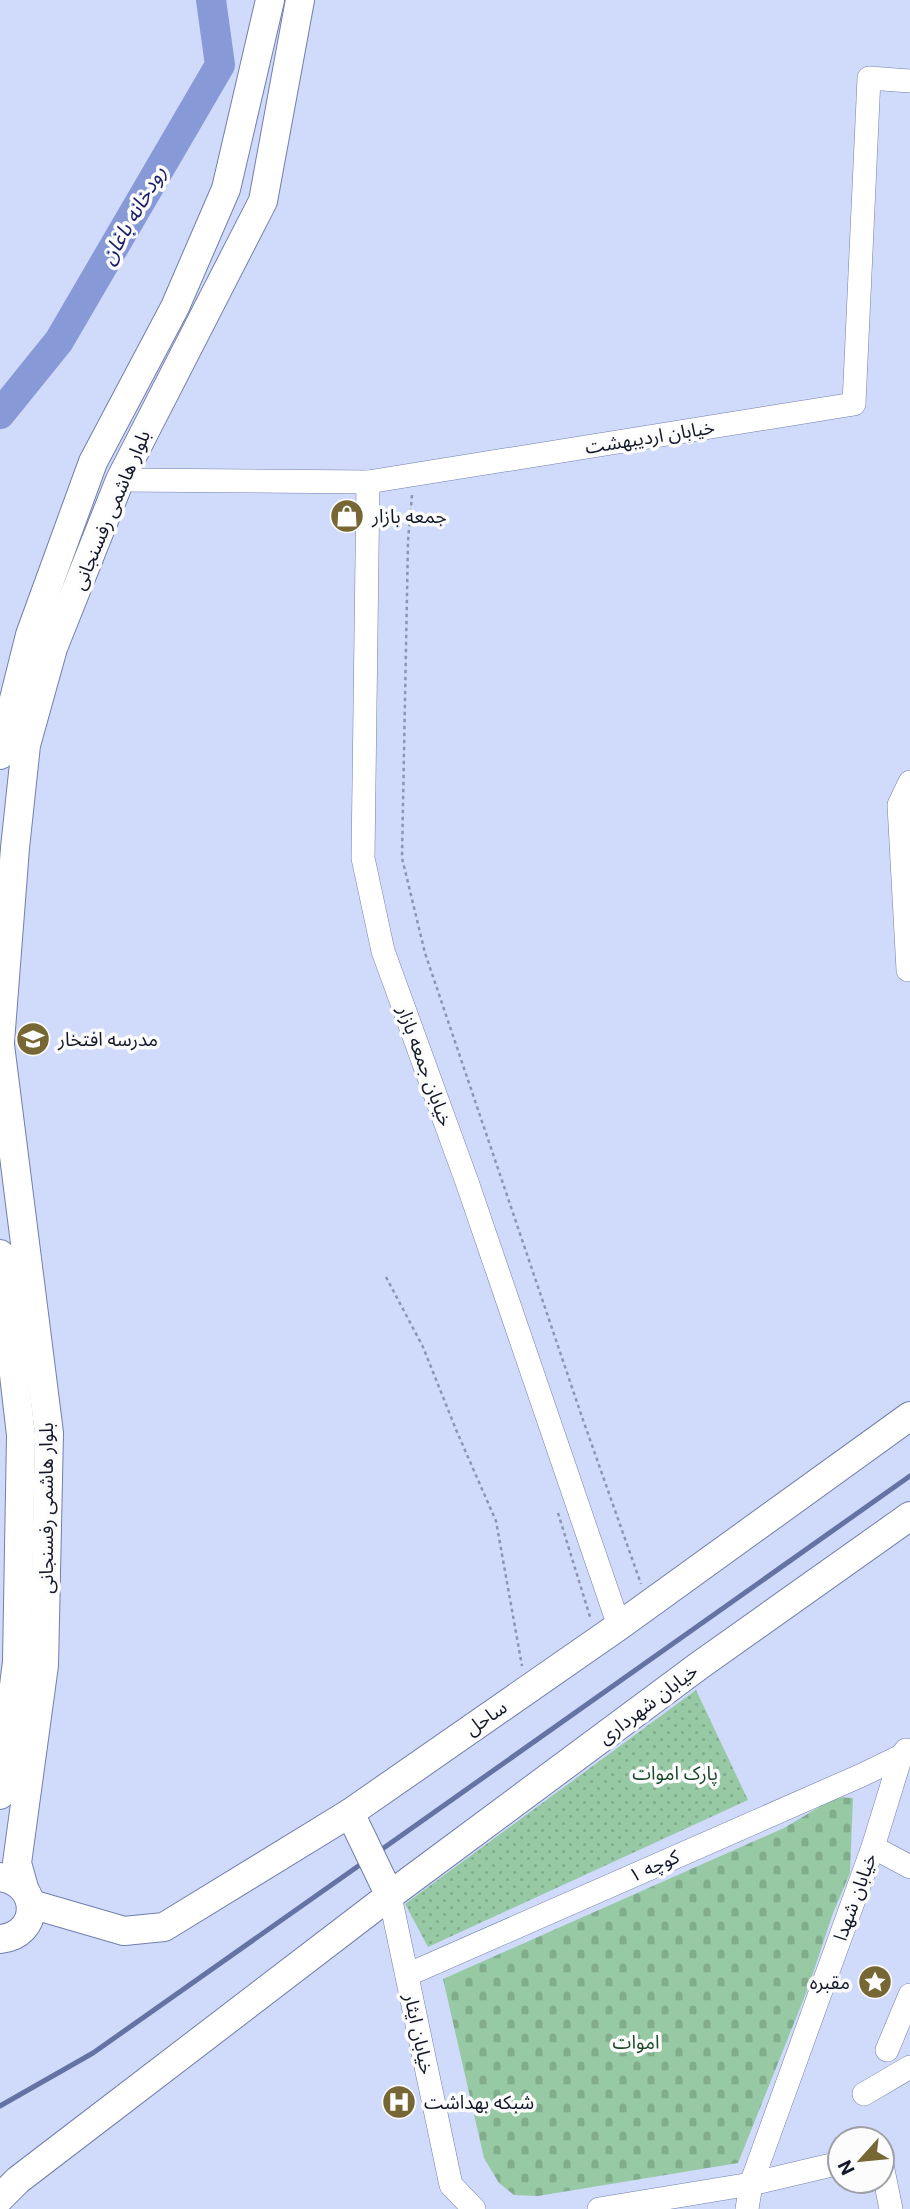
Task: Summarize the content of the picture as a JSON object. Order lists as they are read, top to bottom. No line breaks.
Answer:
{"streets":{"main road":["بلوار هاشمی رفسنجانی","خیابان شهرداری","ساحل"],"street":["خیابان اردیبهشت","خیابان جمعه بازار","کوچه ۱","خیابان شهدا","خیابان ایثار"]},"crossings":[["خیابان اردیبهشت","بلوار هاشمی رفسنجانی"],["خیابان اردیبهشت","خیابان جمعه بازار"],["بلوار هاشمی رفسنجانی","ساحل"],["خیابان جمعه بازار","ساحل"],["خیابان شهرداری","خیابان ایثار"],["کوچه ۱","خیابان شهدا"],["کوچه ۱","خیابان ایثار"]],"water":["رودخانه باغان"],"parks":["پارک اموات","اموات"],"places":{"shop":["جمعه بازار"],"school or university":["مدرسه افتخار"],"place":["مقبره"],"hospital":["شبکه بهداشت"]},"north":"bottom left"}
